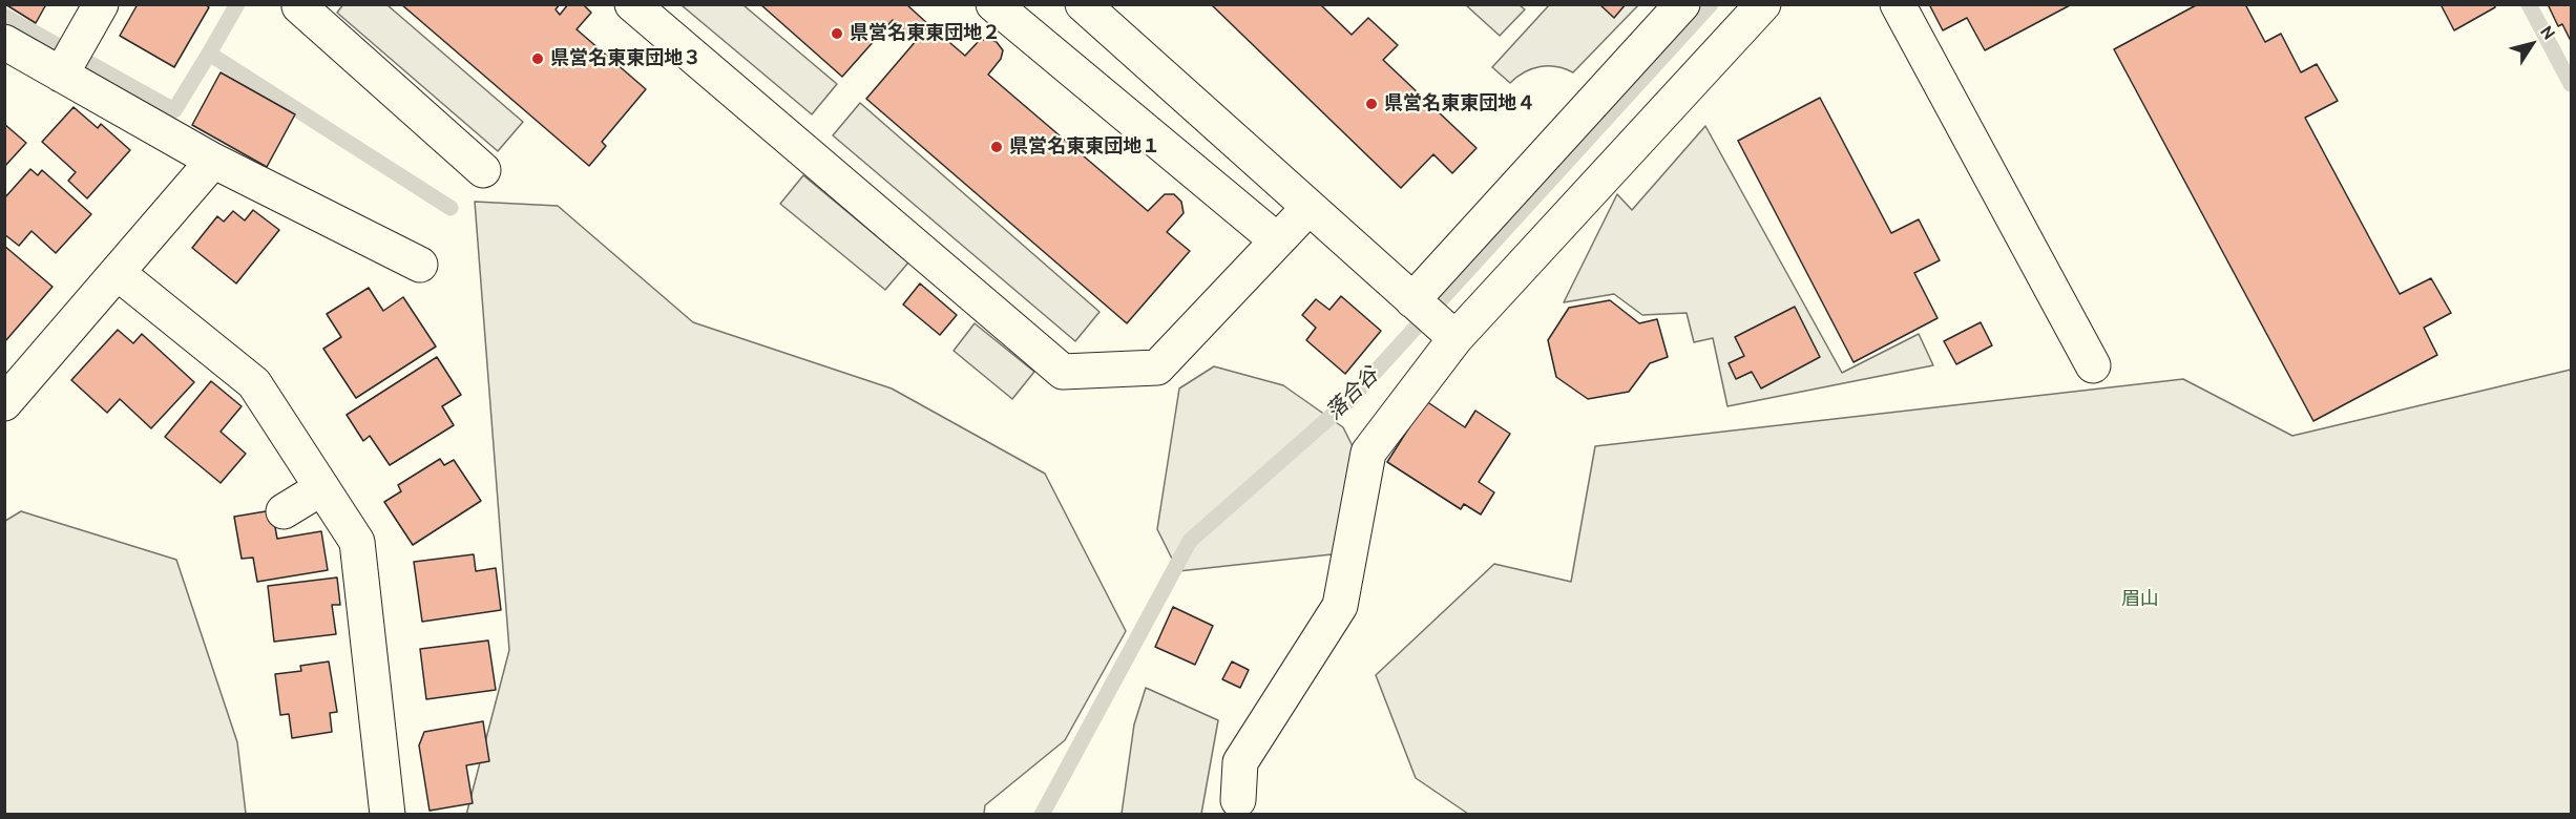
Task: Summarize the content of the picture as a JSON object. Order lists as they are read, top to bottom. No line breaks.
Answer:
{"water":["落合谷"],"parks":["眉山"],"places":["県営名東東団地２","県営名東東団地３","県営名東東団地４","県営名東東団地１"],"north":"top right"}
